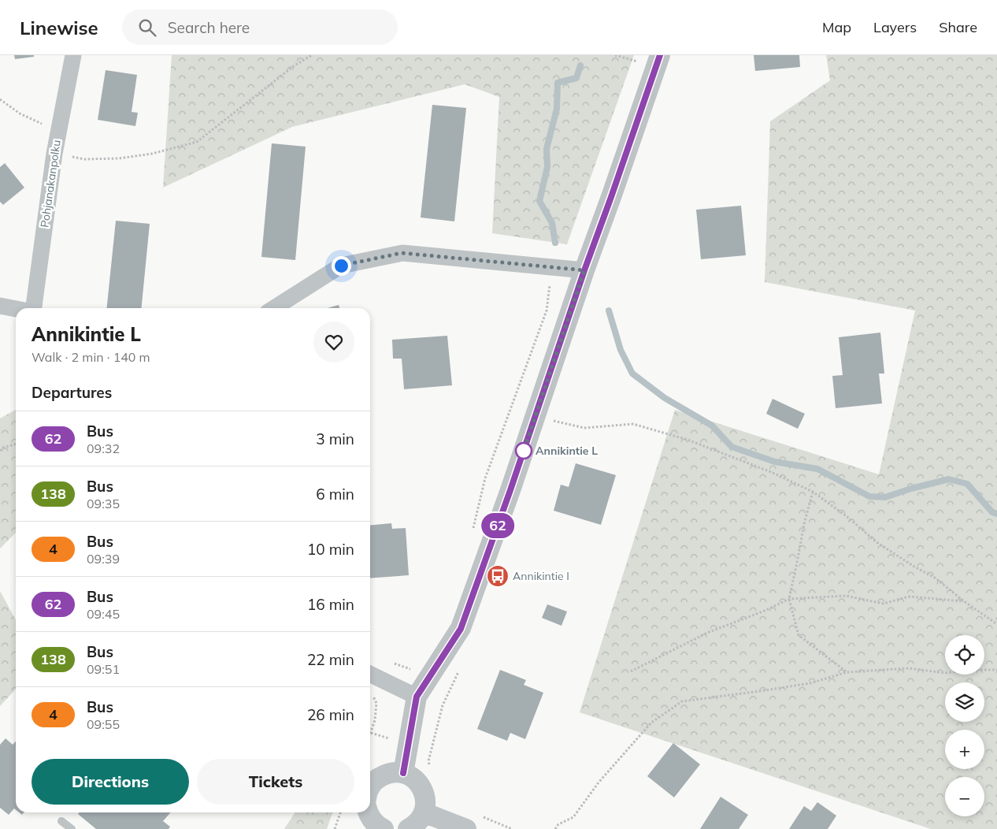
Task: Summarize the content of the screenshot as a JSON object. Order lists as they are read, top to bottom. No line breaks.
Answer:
{"streets":{"street":["Pohjanakanpolku"]},"places":{"other":["Annikintie L"],"bus stop":["Annikintie I"]},"lines":["bus line 62"],"page":{"header":"Linewise","search":"Search here","nav":["Map","Layers","Share"],"on_map":"62","heading":[["Annikintie L","Walk · 2 min · 140 m"],"Departures"],"list":[{"mark":"62","name":"Bus","note":"09:32","value":"3 min"},{"mark":"138","name":"Bus","note":"09:35","value":"6 min"},{"mark":"4","name":"Bus","note":"09:39","value":"10 min"},{"mark":"62","name":"Bus","note":"09:45","value":"16 min"},{"mark":"138","name":"Bus","note":"09:51","value":"22 min"},{"mark":"4","name":"Bus","note":"09:55","value":"26 min"}],"map_buttons":["+","−"],"buttons":["Directions","Tickets"]}}
